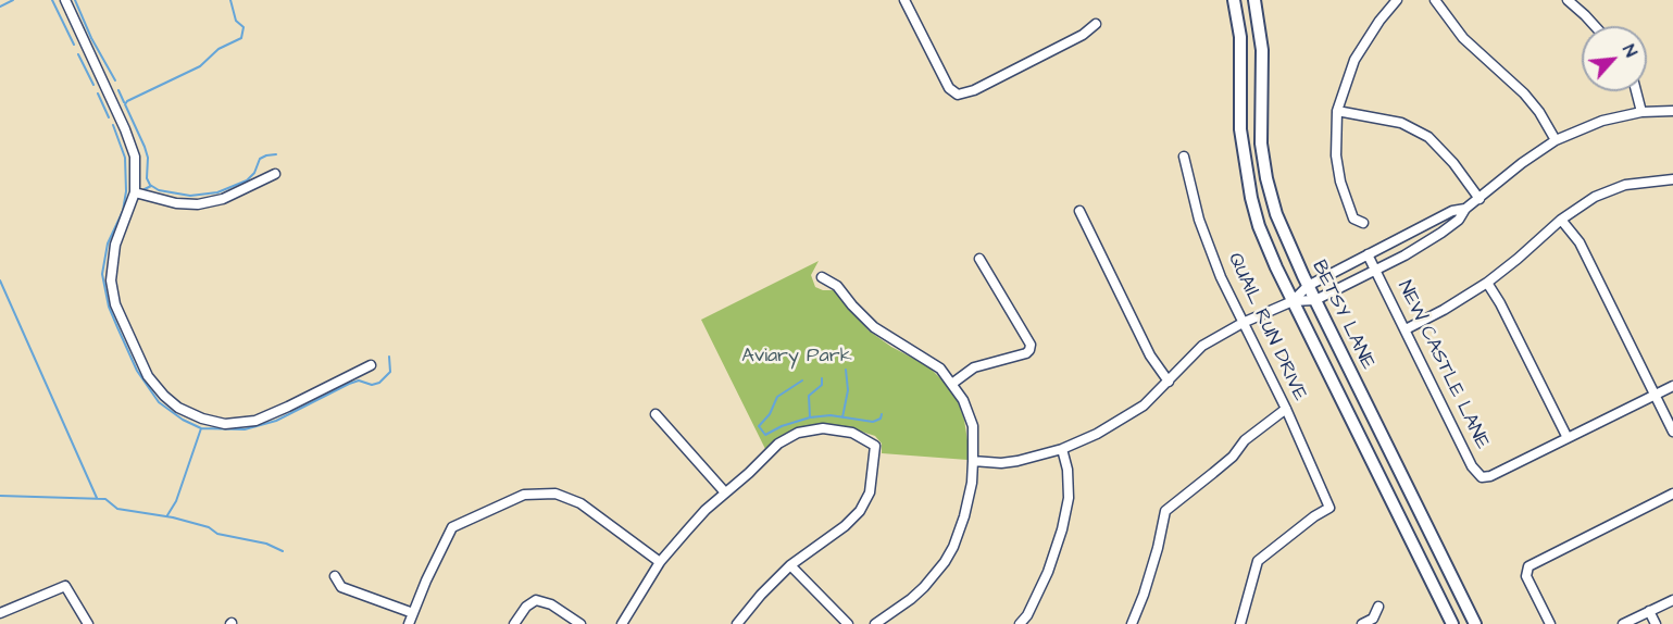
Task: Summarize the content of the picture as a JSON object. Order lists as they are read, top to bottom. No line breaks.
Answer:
{"streets":{"main road":["BETSY LANE"],"street":["QUAIL RUN DRIVE","NEW CASTLE LANE"]},"parks":["Aviary Park"],"north":"top right"}
